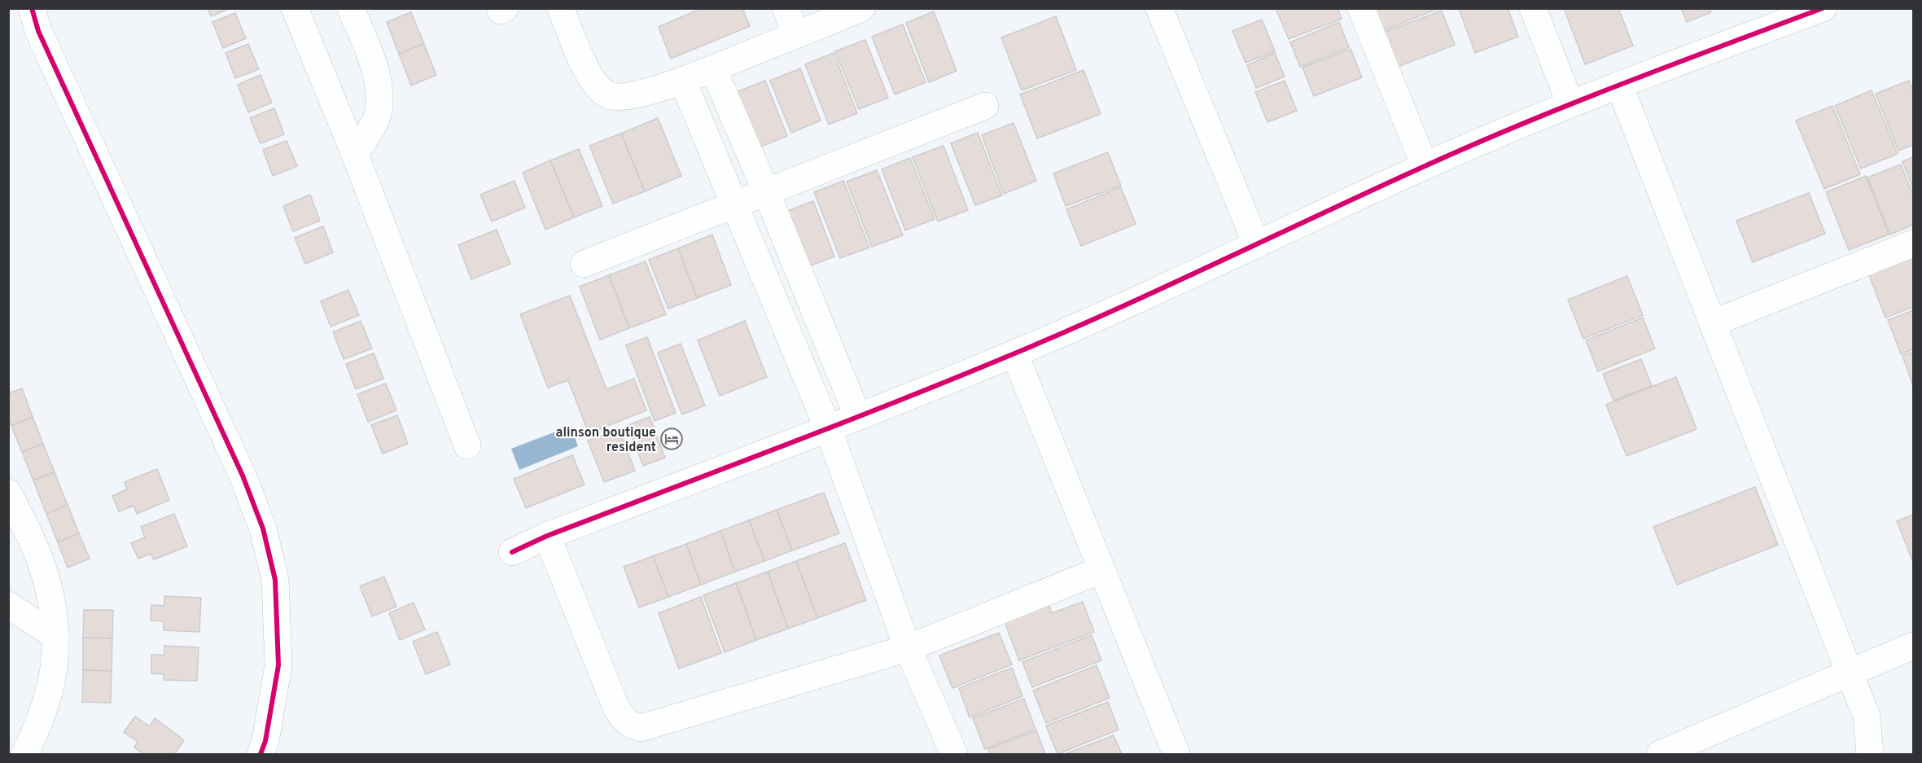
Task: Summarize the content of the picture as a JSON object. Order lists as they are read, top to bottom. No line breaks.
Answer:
{"places":{"hotel":["alinson boutique resident"]}}
